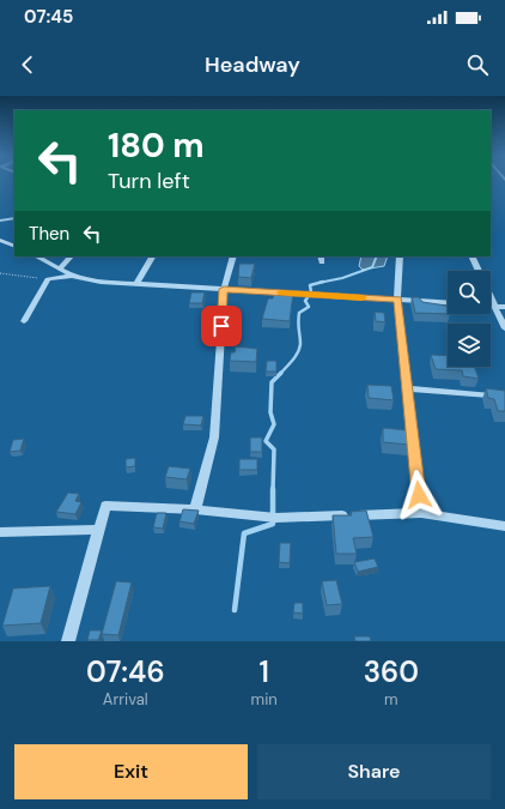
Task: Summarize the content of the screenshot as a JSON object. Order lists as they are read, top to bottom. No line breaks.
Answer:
{"page":{"status":"07:45","header":"Headway","turn":["180 m","Turn left"],"then":"Then","eta":["07:46","Arrival","1","min","360","m"],"buttons":["Exit","Share"]}}
